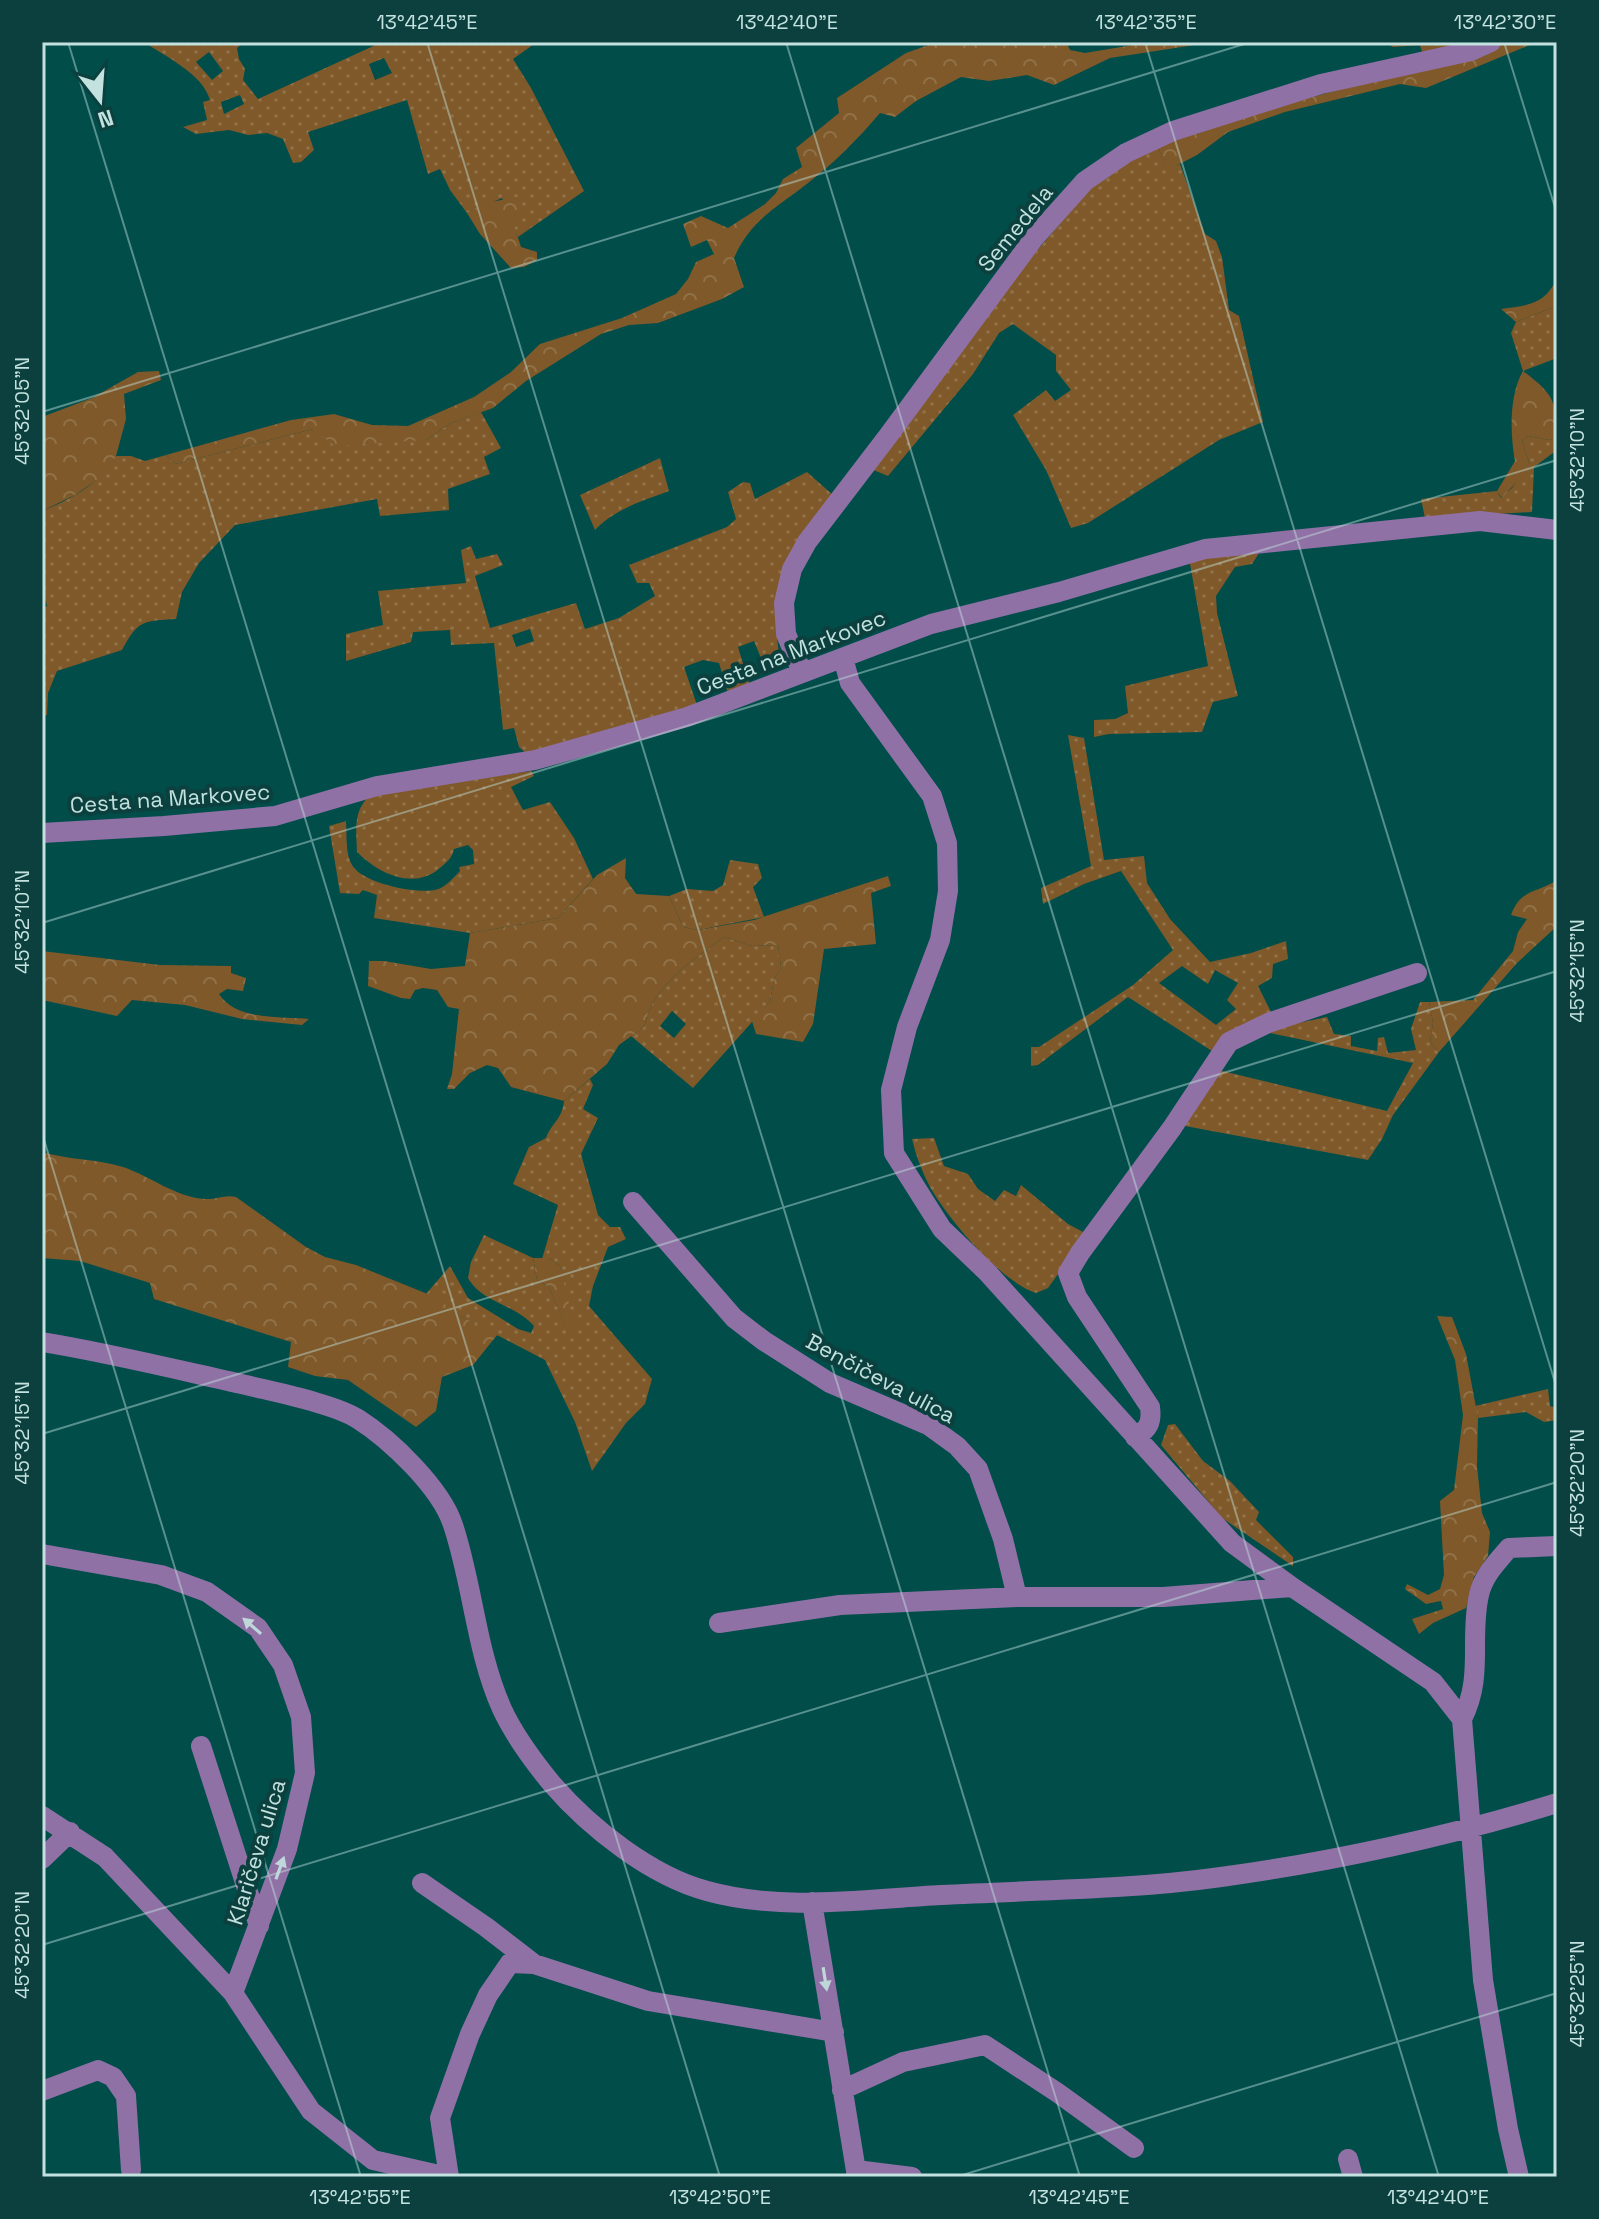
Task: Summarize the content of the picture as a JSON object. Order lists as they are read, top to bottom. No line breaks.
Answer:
{"streets":{"street":["Semedela","Cesta na Markovec","Benčičeva ulica","Klaričeva ulica"]},"crossings":[["Semedela","Cesta na Markovec"]],"north":"bottom","coordinates":["13°42'45\"E","13°42'40\"E","13°42'35\"E","13°42'30\"E","45°32'05\"N","45°32'10\"N","45°32'15\"N","45°32'20\"N","45°32'25\"N","13°42'55\"E","13°42'50\"E"]}
